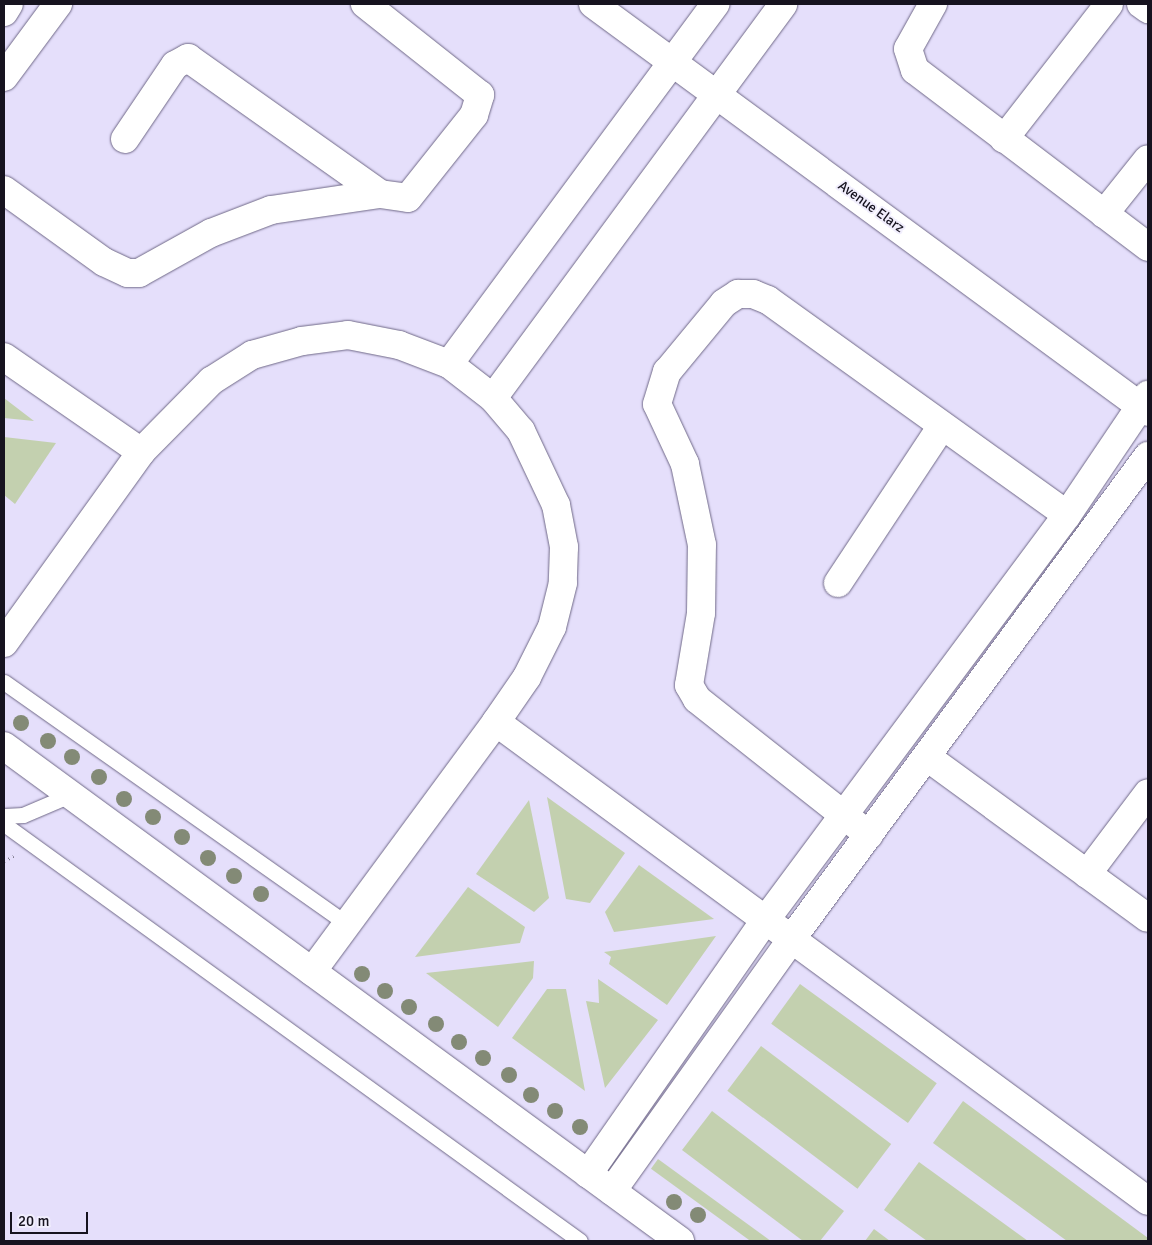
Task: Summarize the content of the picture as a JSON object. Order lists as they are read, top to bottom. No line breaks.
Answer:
{"streets":{"street":["Avenue Elarz"]},"scale_bar":"20 m"}
